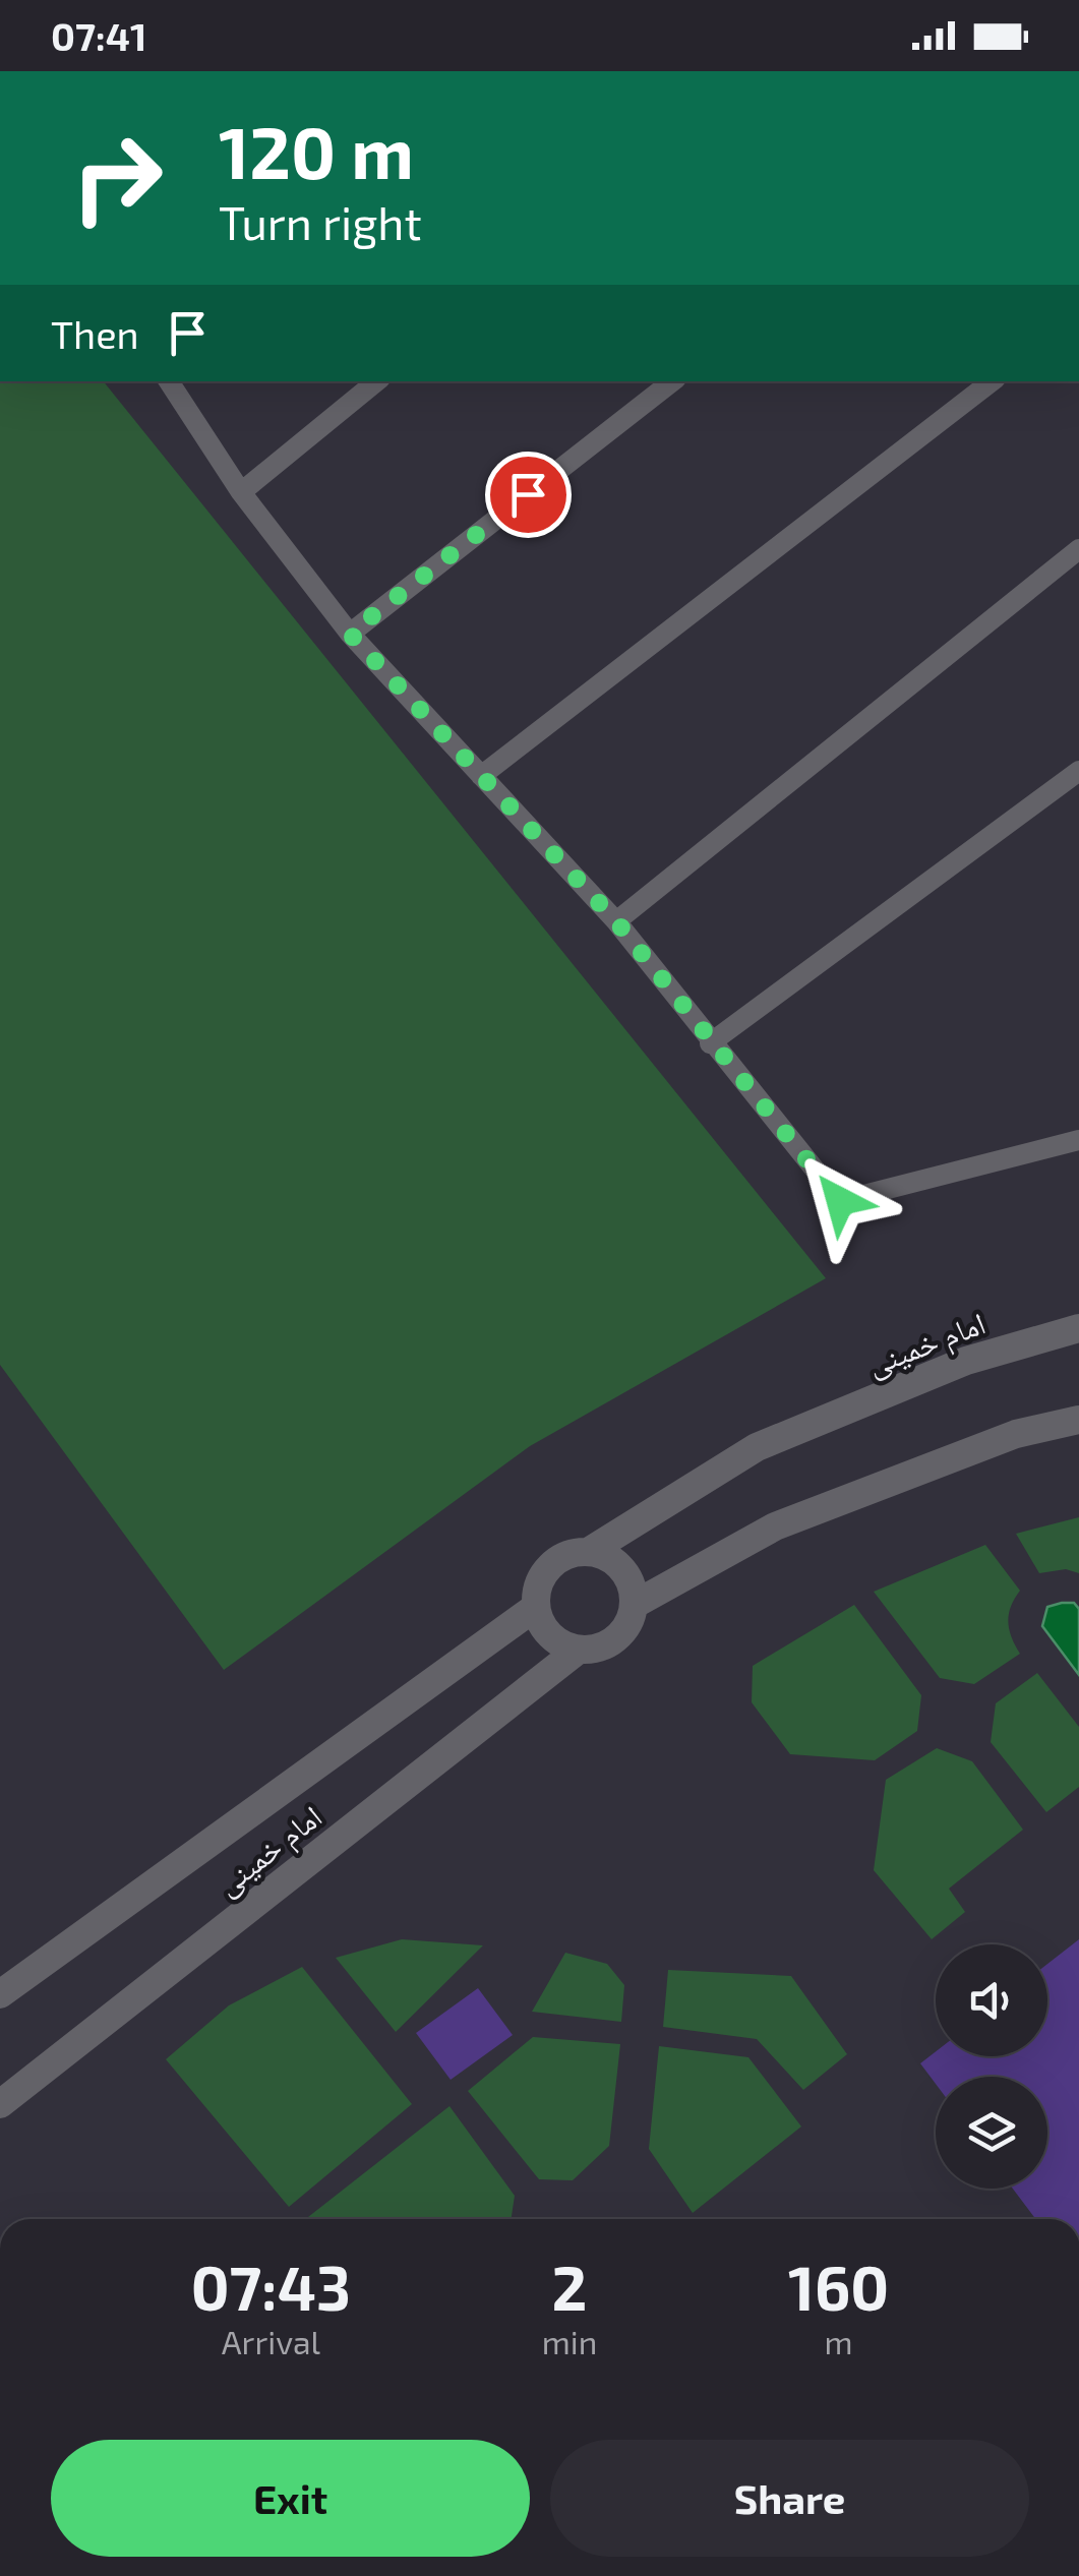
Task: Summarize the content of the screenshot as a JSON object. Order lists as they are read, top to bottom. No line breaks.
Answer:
{"streets":{"street":["امام خمینی"]},"page":{"status":"07:41","turn":["120 m","Turn right"],"then":"Then","eta":["07:43","Arrival","2","min","160","m"],"buttons":["Exit","Share"]}}
